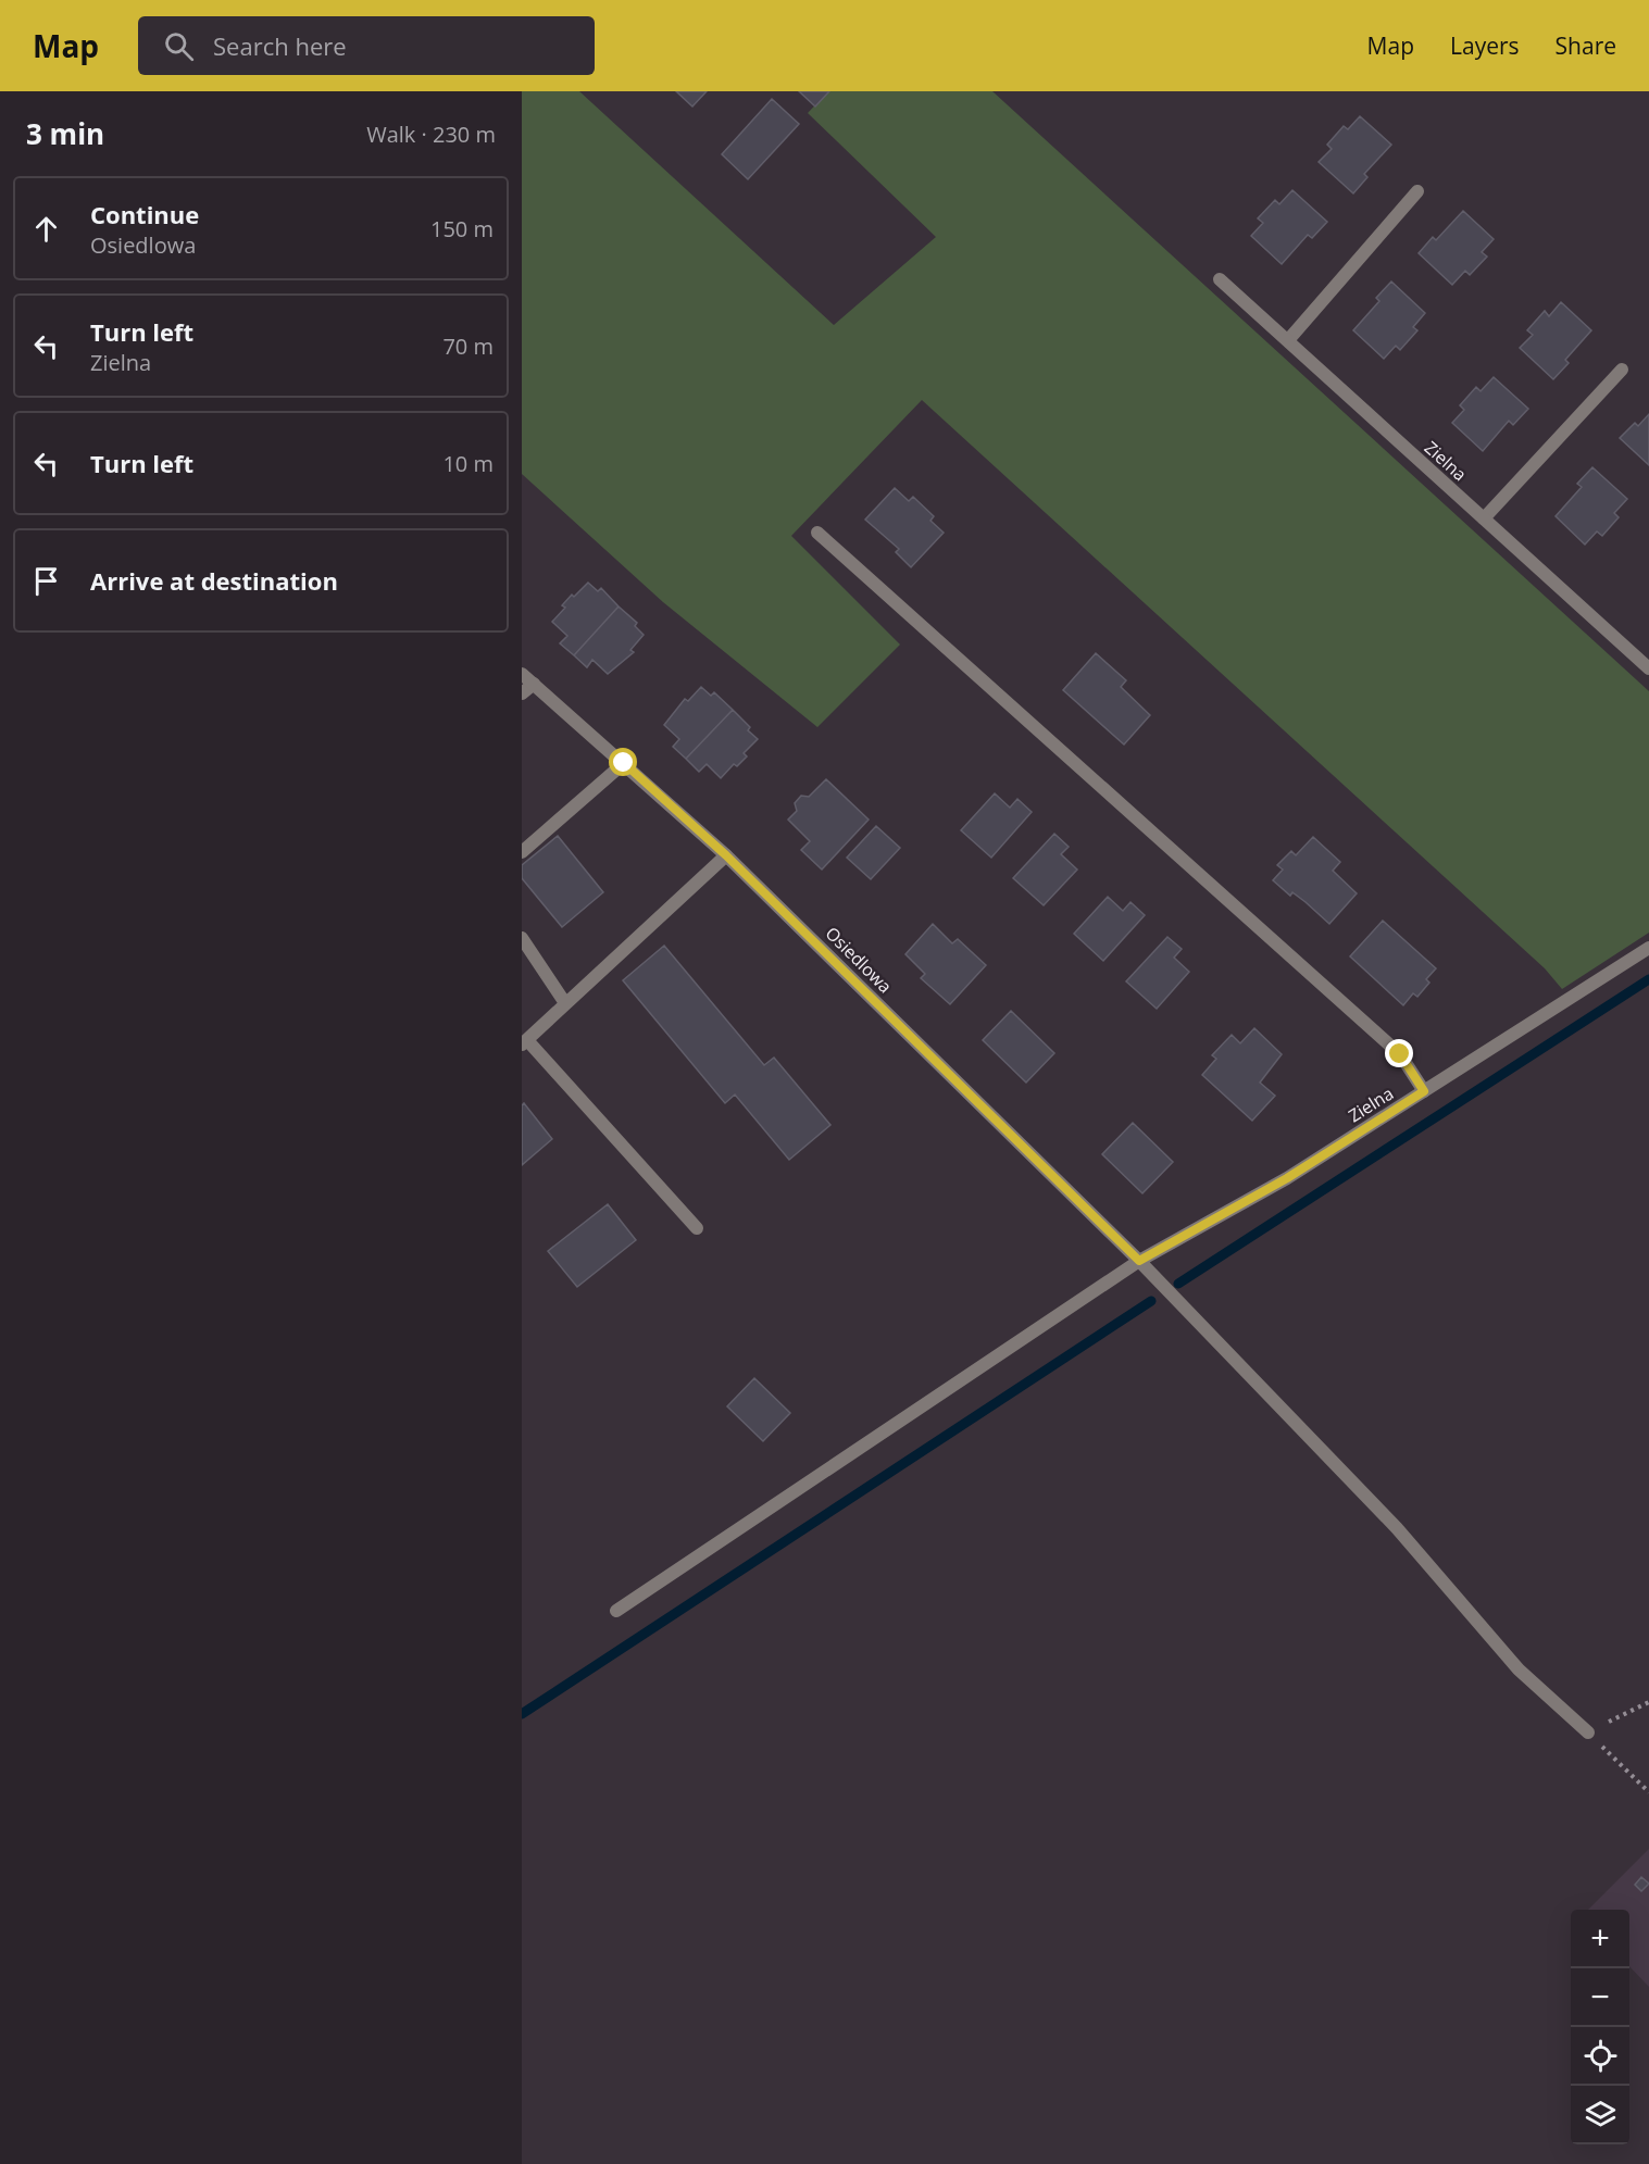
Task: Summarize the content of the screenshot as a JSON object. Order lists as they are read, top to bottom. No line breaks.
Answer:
{"streets":{"street":["Zielna","Osiedlowa"]},"crossings":[["Zielna","Osiedlowa"]],"page":{"header":"Map","search":"Search here","nav":["Map","Layers","Share"],"heading":["3 min","Walk · 230 m"],"list":[["Continue","Osiedlowa","150 m"],["Turn left","Zielna","70 m"],["Turn left","10 m"],"Arrive at destination"],"map_buttons":["+","−"]}}
